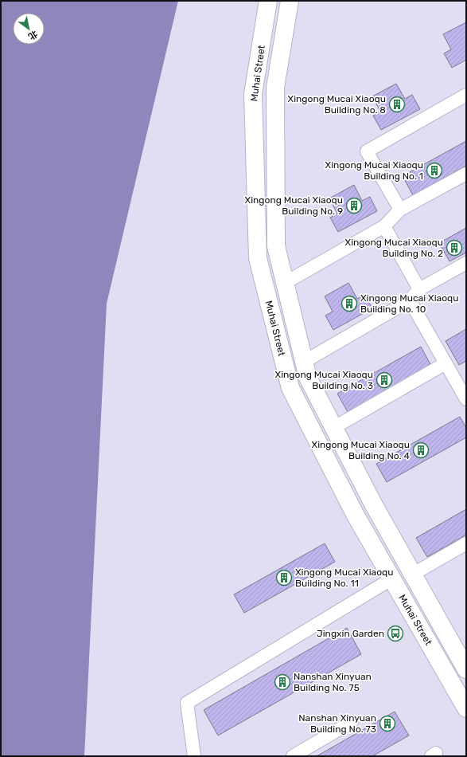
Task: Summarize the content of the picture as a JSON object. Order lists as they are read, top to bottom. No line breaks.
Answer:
{"streets":{"main road":["Muhai Street"]},"places":{"building":["Xingong Mucai Xiaoqu Building No. 8","Xingong Mucai Xiaoqu Building No. 1","Xingong Mucai Xiaoqu Building No. 9","Xingong Mucai Xiaoqu Building No. 2","Xingong Mucai Xiaoqu Building No. 10","Xingong Mucai Xiaoqu Building No. 3","Xingong Mucai Xiaoqu Building No. 4","Xingong Mucai Xiaoqu Building No. 11","Nanshan Xinyuan Building No. 75","Nanshan Xinyuan Building No. 73"],"bus stop":["Jingxin Garden"]},"north":"bottom right"}
